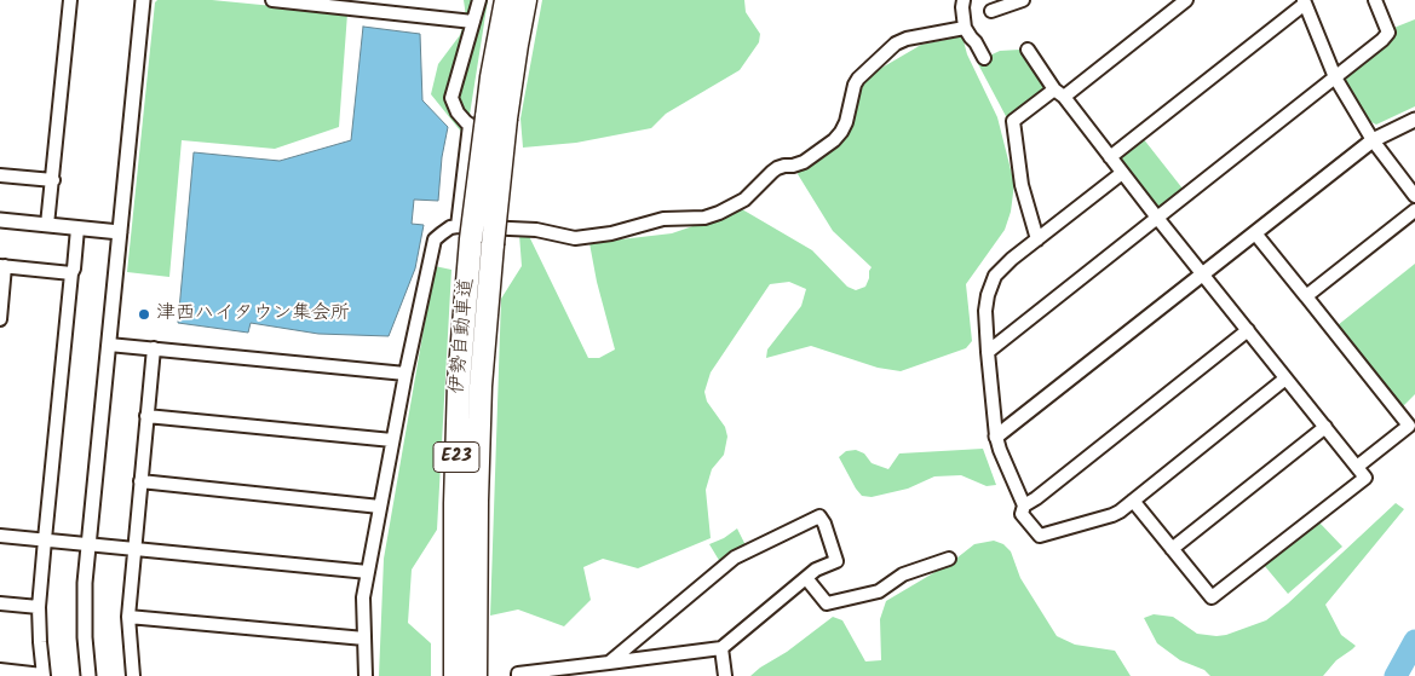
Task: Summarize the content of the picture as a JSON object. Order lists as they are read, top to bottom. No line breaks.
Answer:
{"streets":{"highway":["伊勢自動車道","E23"]},"places":["津西ハイタウン集会所"]}
